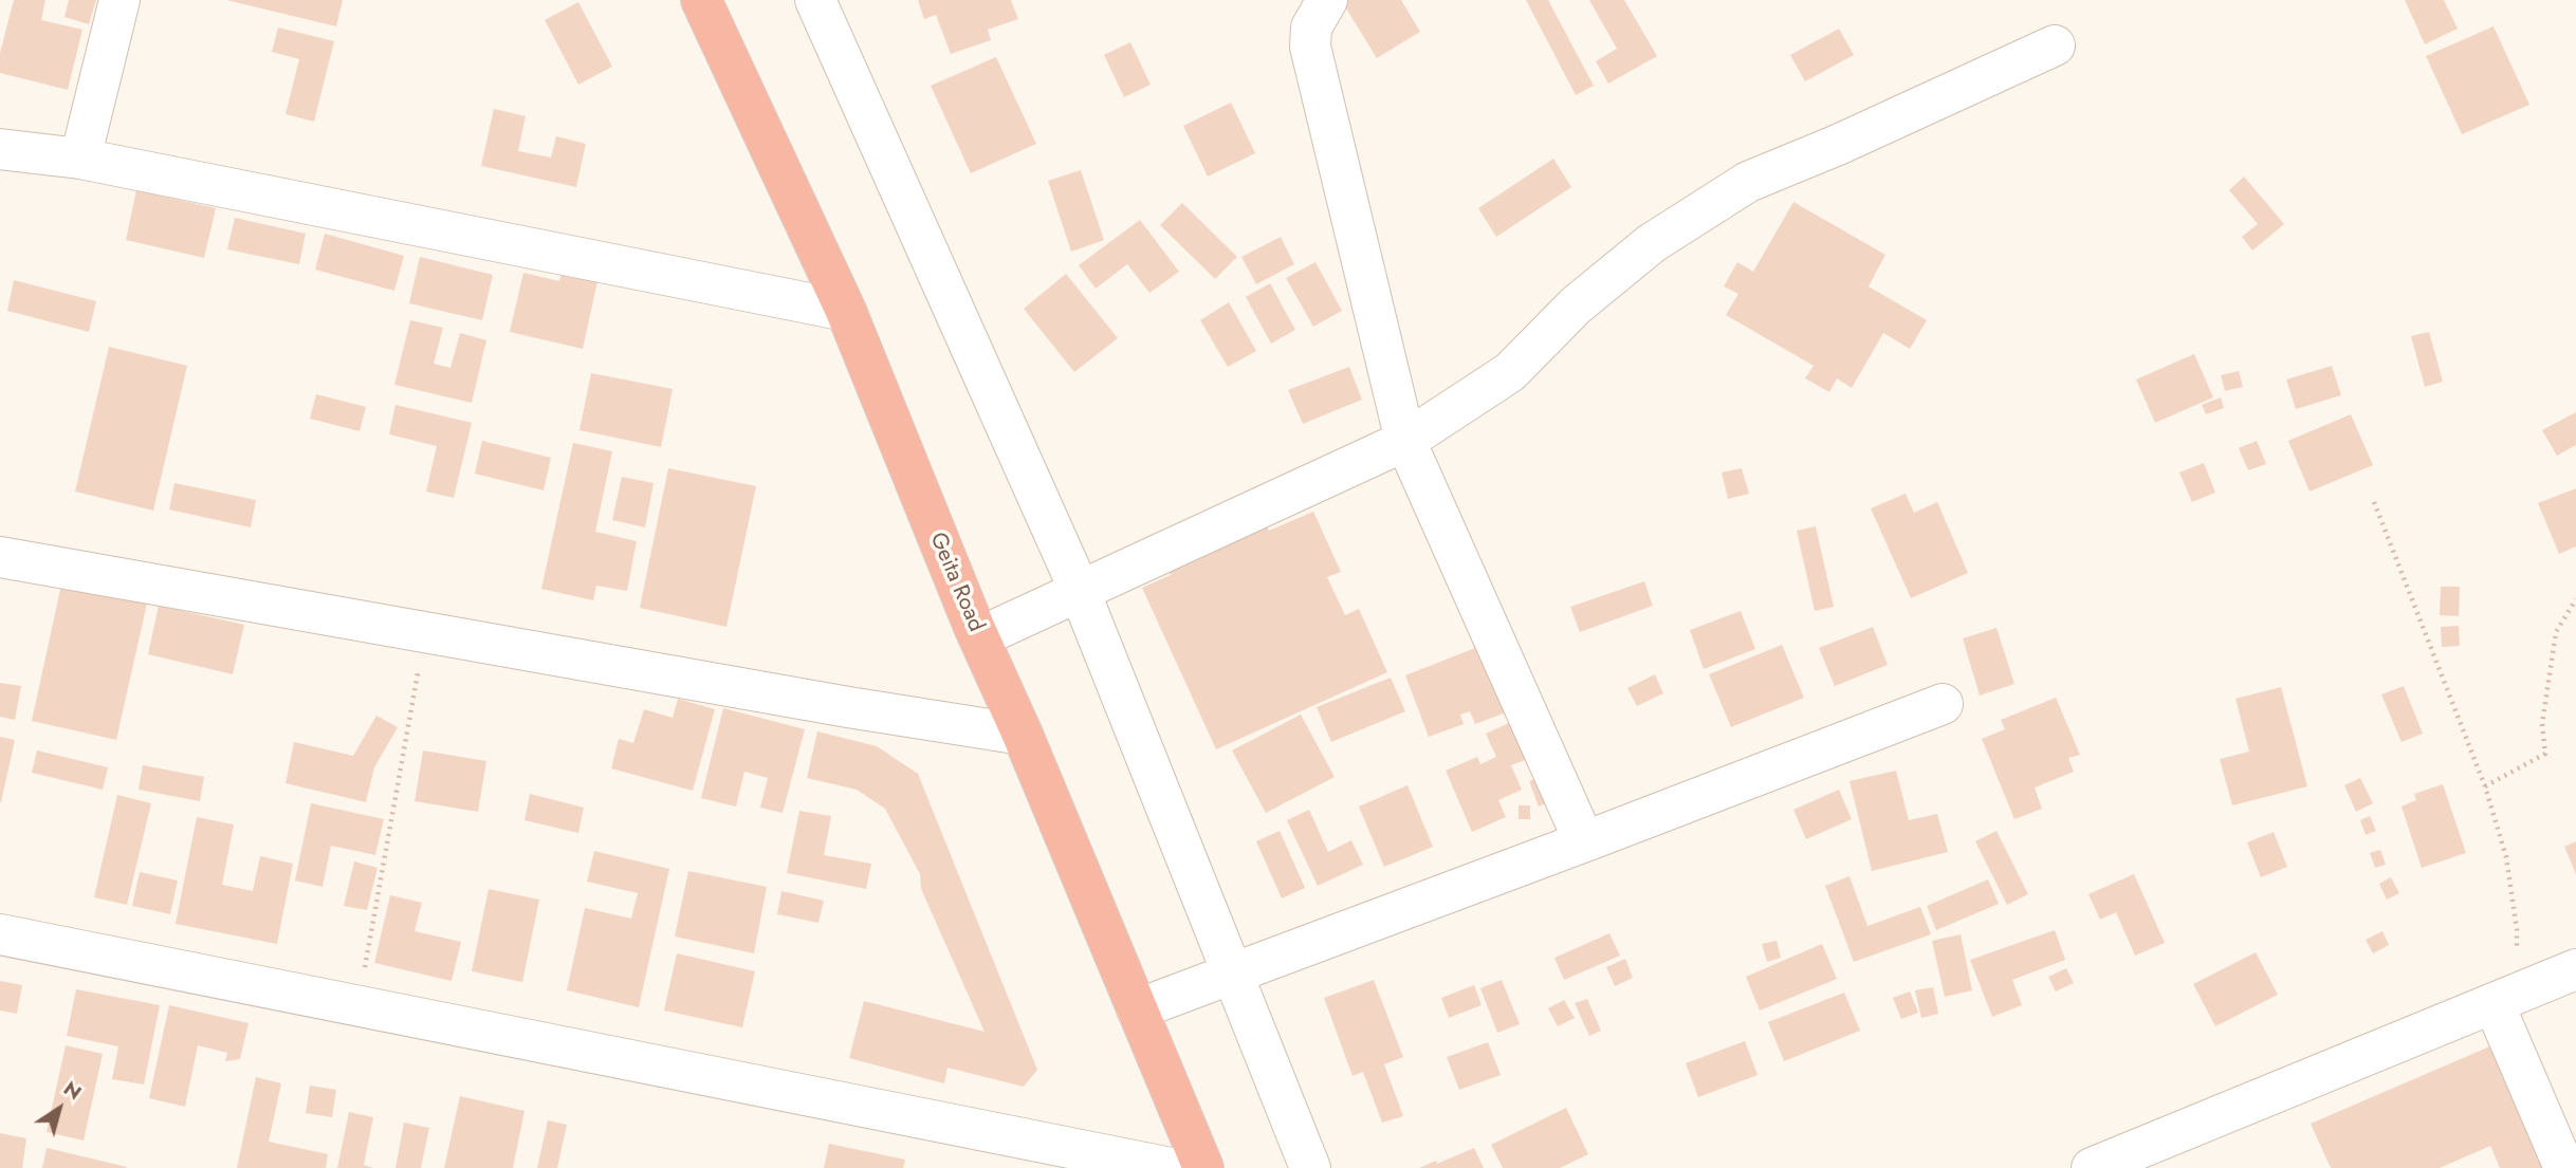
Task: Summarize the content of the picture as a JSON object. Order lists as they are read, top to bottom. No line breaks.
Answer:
{"streets":{"highway":["Geita Road"]},"north":"top right"}
